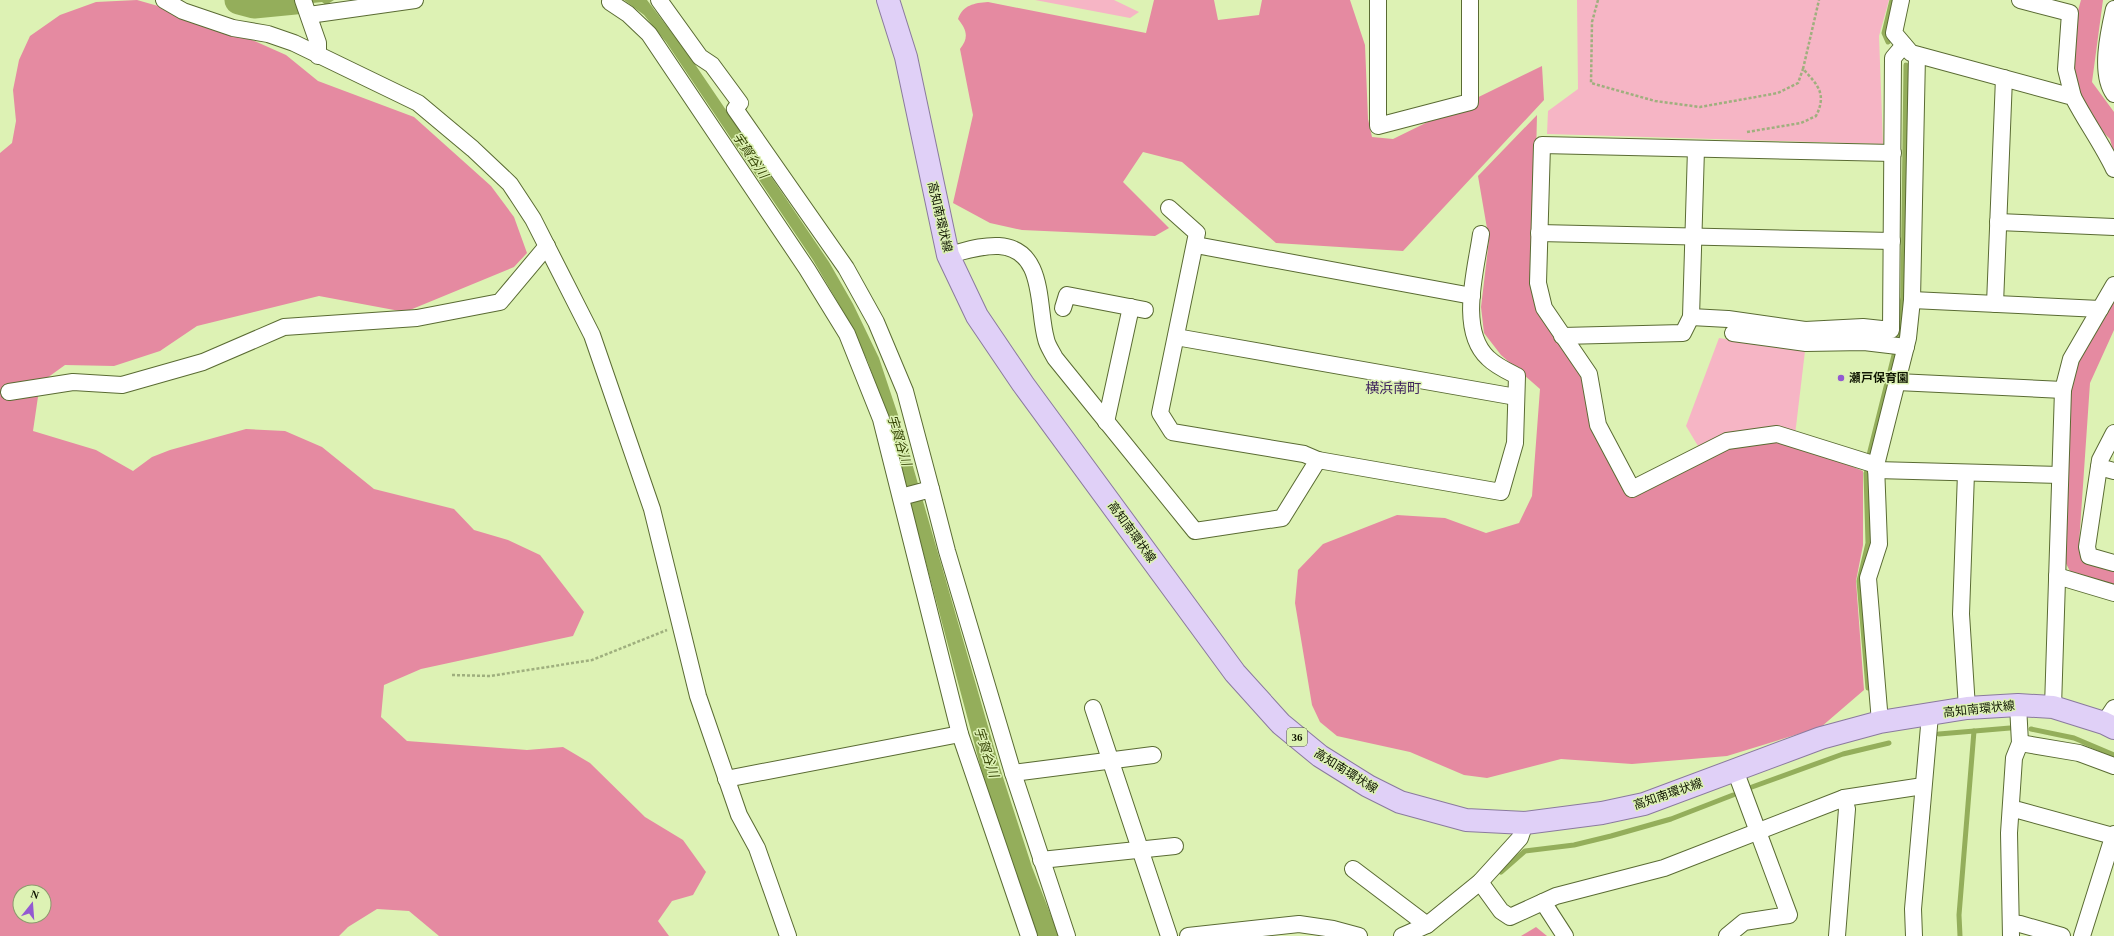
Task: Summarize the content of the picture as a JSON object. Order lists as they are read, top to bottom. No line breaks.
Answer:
{"streets":{"main road":["高知南環状線","36"]},"districts":["横浜南町"],"water":["宇賀谷川"],"places":["瀬戸保育園"],"north":"top"}
